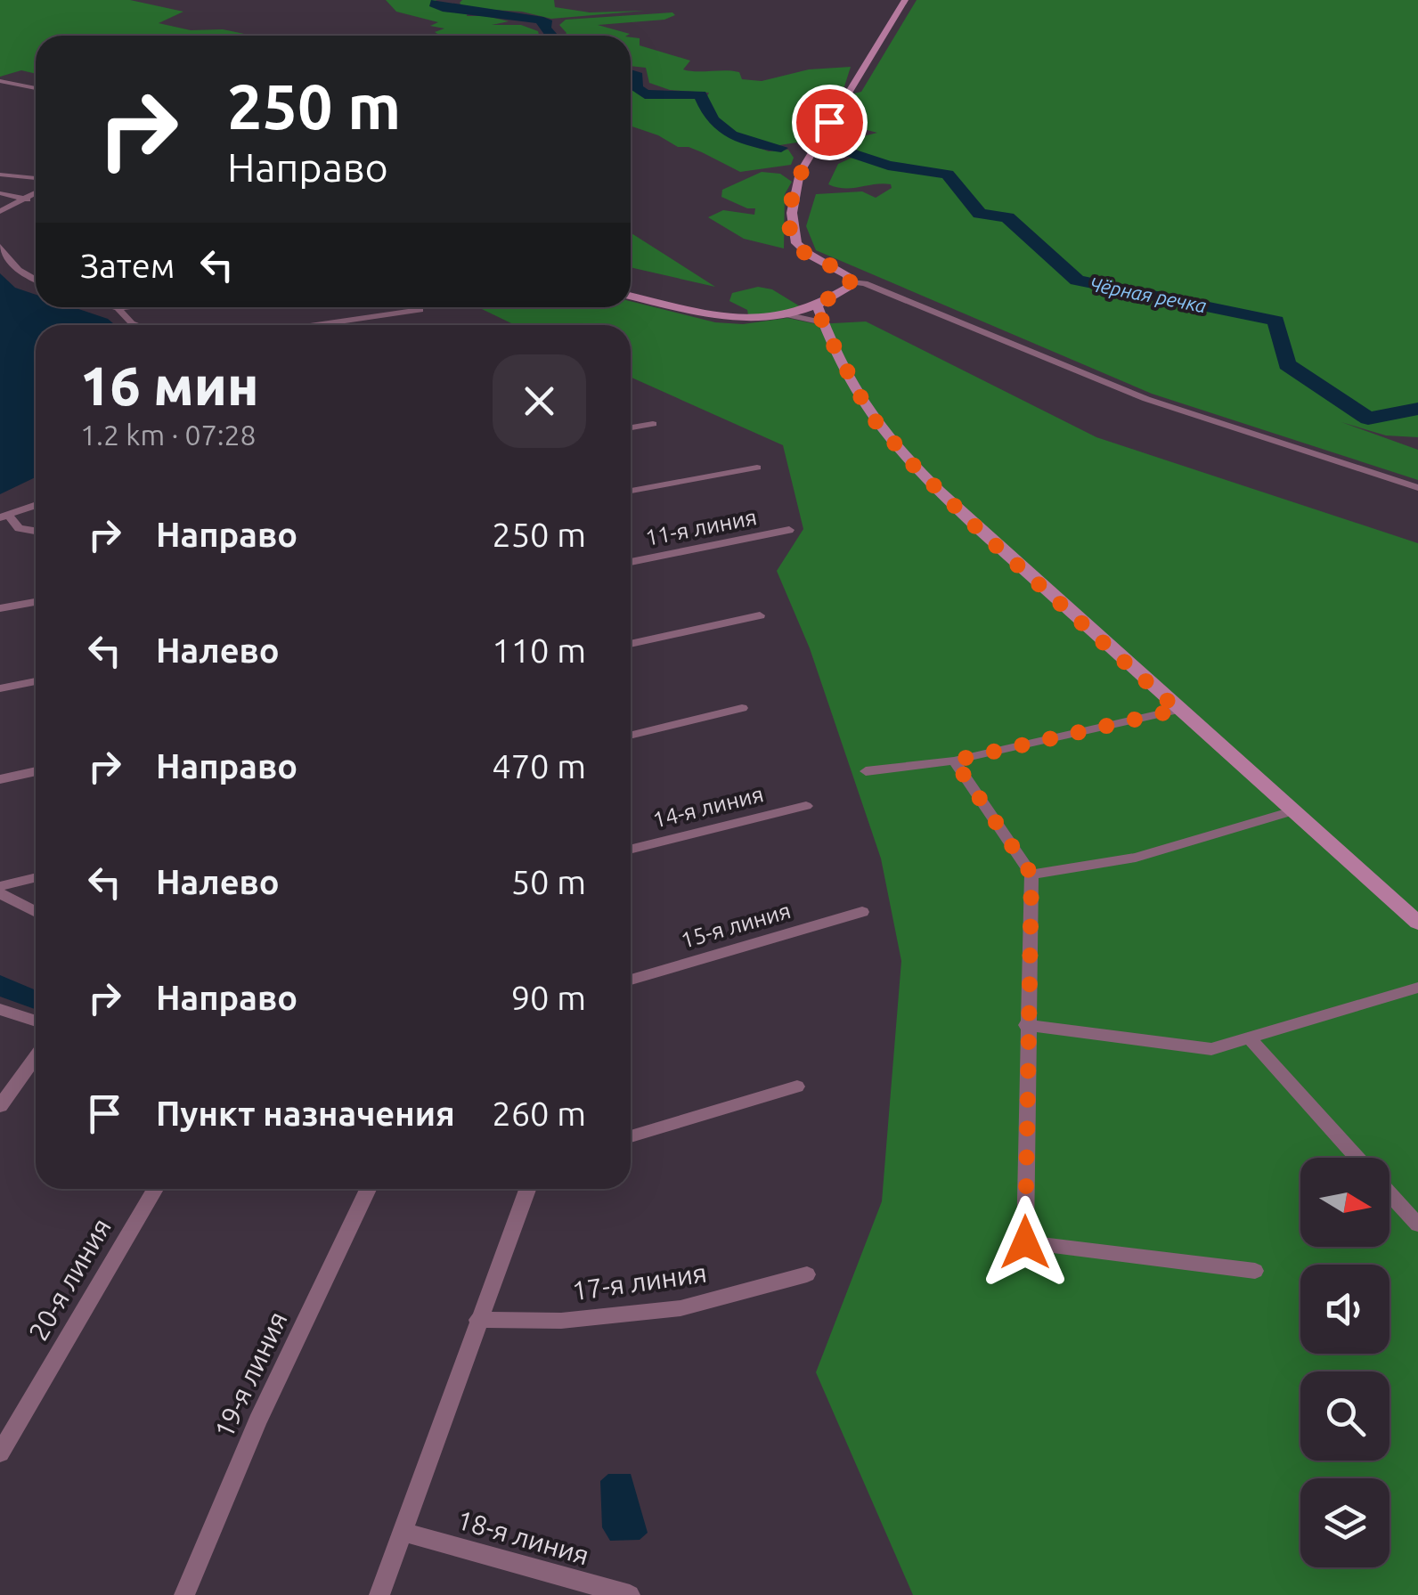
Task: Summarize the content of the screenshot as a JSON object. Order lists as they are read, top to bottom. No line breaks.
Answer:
{"streets":{"street":["11-я линия","14-я линия","15-я линия","20-я линия","17-я линия","19-я линия","18-я линия"]},"water":["Чёрная речка"],"north":"right","page":{"turn":["250 m","Направо"],"then":"Затем","heading":["16 мин","1.2 km · 07:28"],"list":[{"name":"Направо","value":"250 m"},{"name":"Налево","value":"110 m"},{"name":"Направо","value":"470 m"},{"name":"Налево","value":"50 m"},{"name":"Направо","value":"90 m"},{"name":"Пункт назначения","value":"260 m"}]}}
